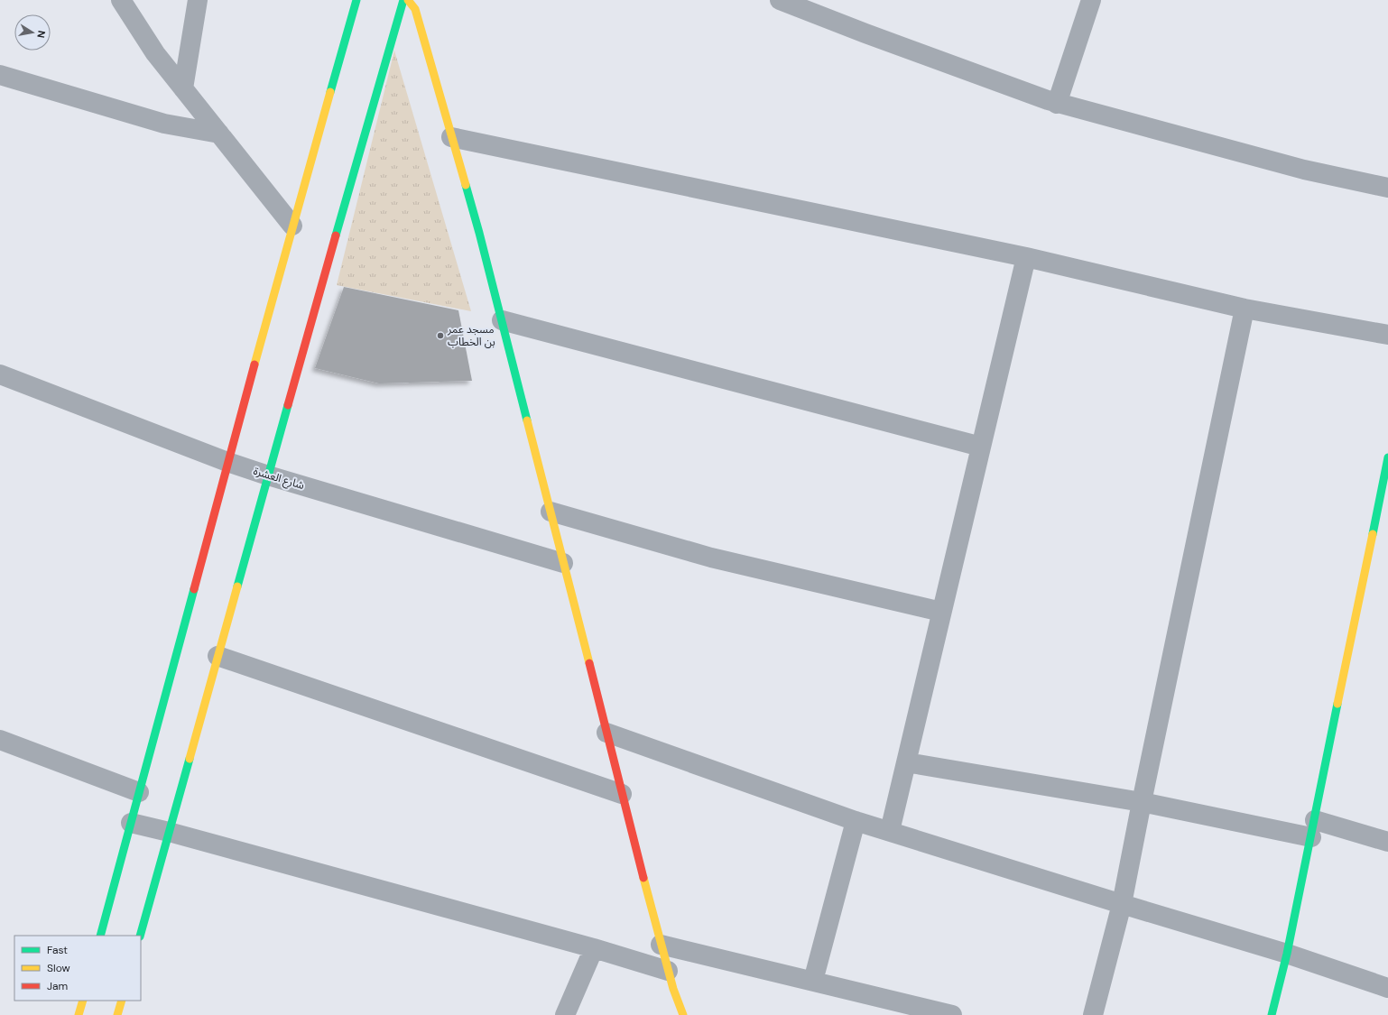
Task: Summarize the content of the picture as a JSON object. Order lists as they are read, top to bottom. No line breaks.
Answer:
{"streets":{"street":["شارع العشرة"]},"places":["مسجد عمر بن الخطاب"],"legend":["Fast","Slow","Jam"],"north":"right"}
